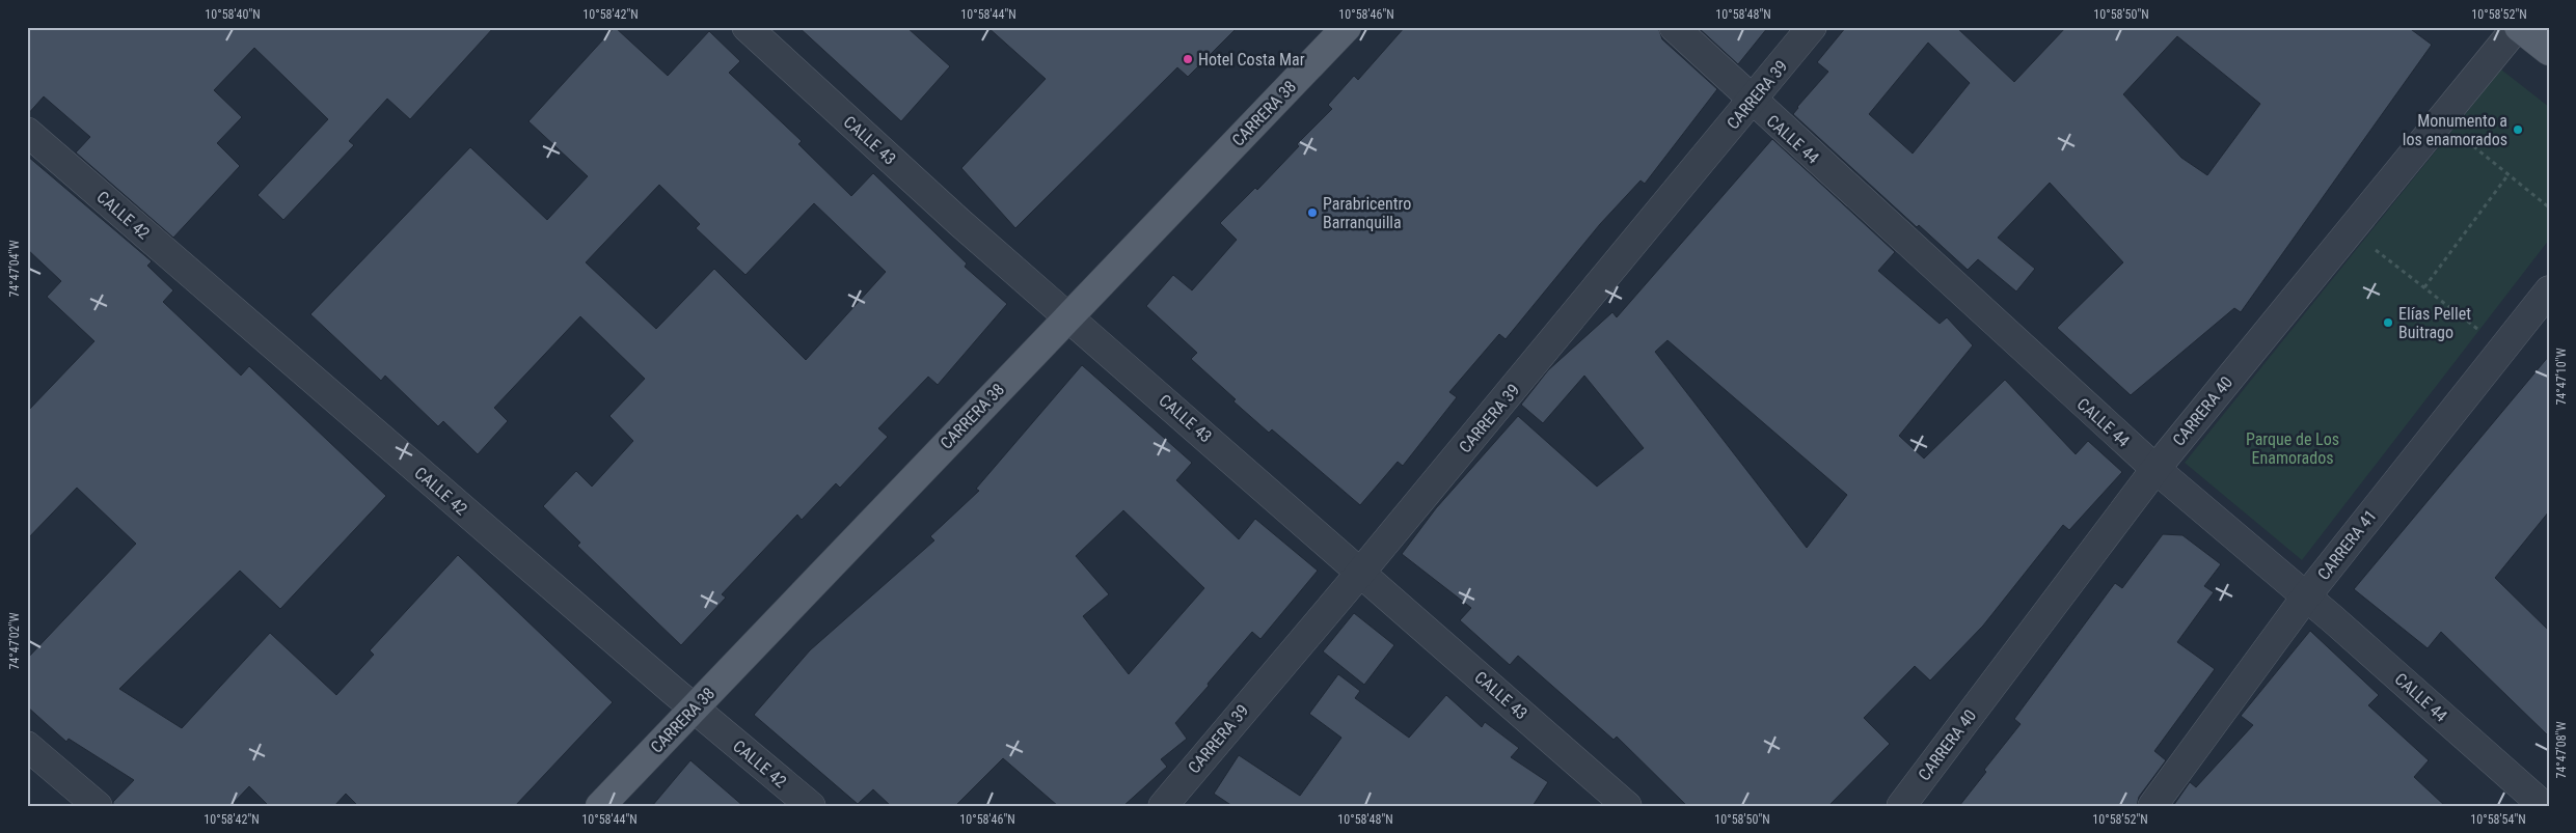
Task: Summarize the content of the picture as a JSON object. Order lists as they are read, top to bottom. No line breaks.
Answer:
{"streets":{"main road":["CARRERA 38"],"street":["CARRERA 39","CALLE 44","CALLE 43","CALLE 42","CARRERA 40","CARRERA 41"]},"crossings":[["CARRERA 39","CALLE 44"],["CARRERA 39","CALLE 43"],["CARRERA 38","CALLE 43"],["CARRERA 38","CALLE 42"],["CALLE 44","CARRERA 40"],["CALLE 44","CARRERA 41"]],"parks":["Parque de Los Enamorados"],"places":["Hotel Costa Mar","Monumento a los enamorados","Parabricentro Barranquilla","Elías Pellet Buitrago"],"coordinates":["10°58'40\"N","10°58'42\"N","10°58'44\"N","10°58'46\"N","10°58'48\"N","10°58'50\"N","10°58'52\"N","74°47'04\"W","74°47'10\"W","74°47'02\"W","74°47'08\"W","10°58'54\"N"]}
